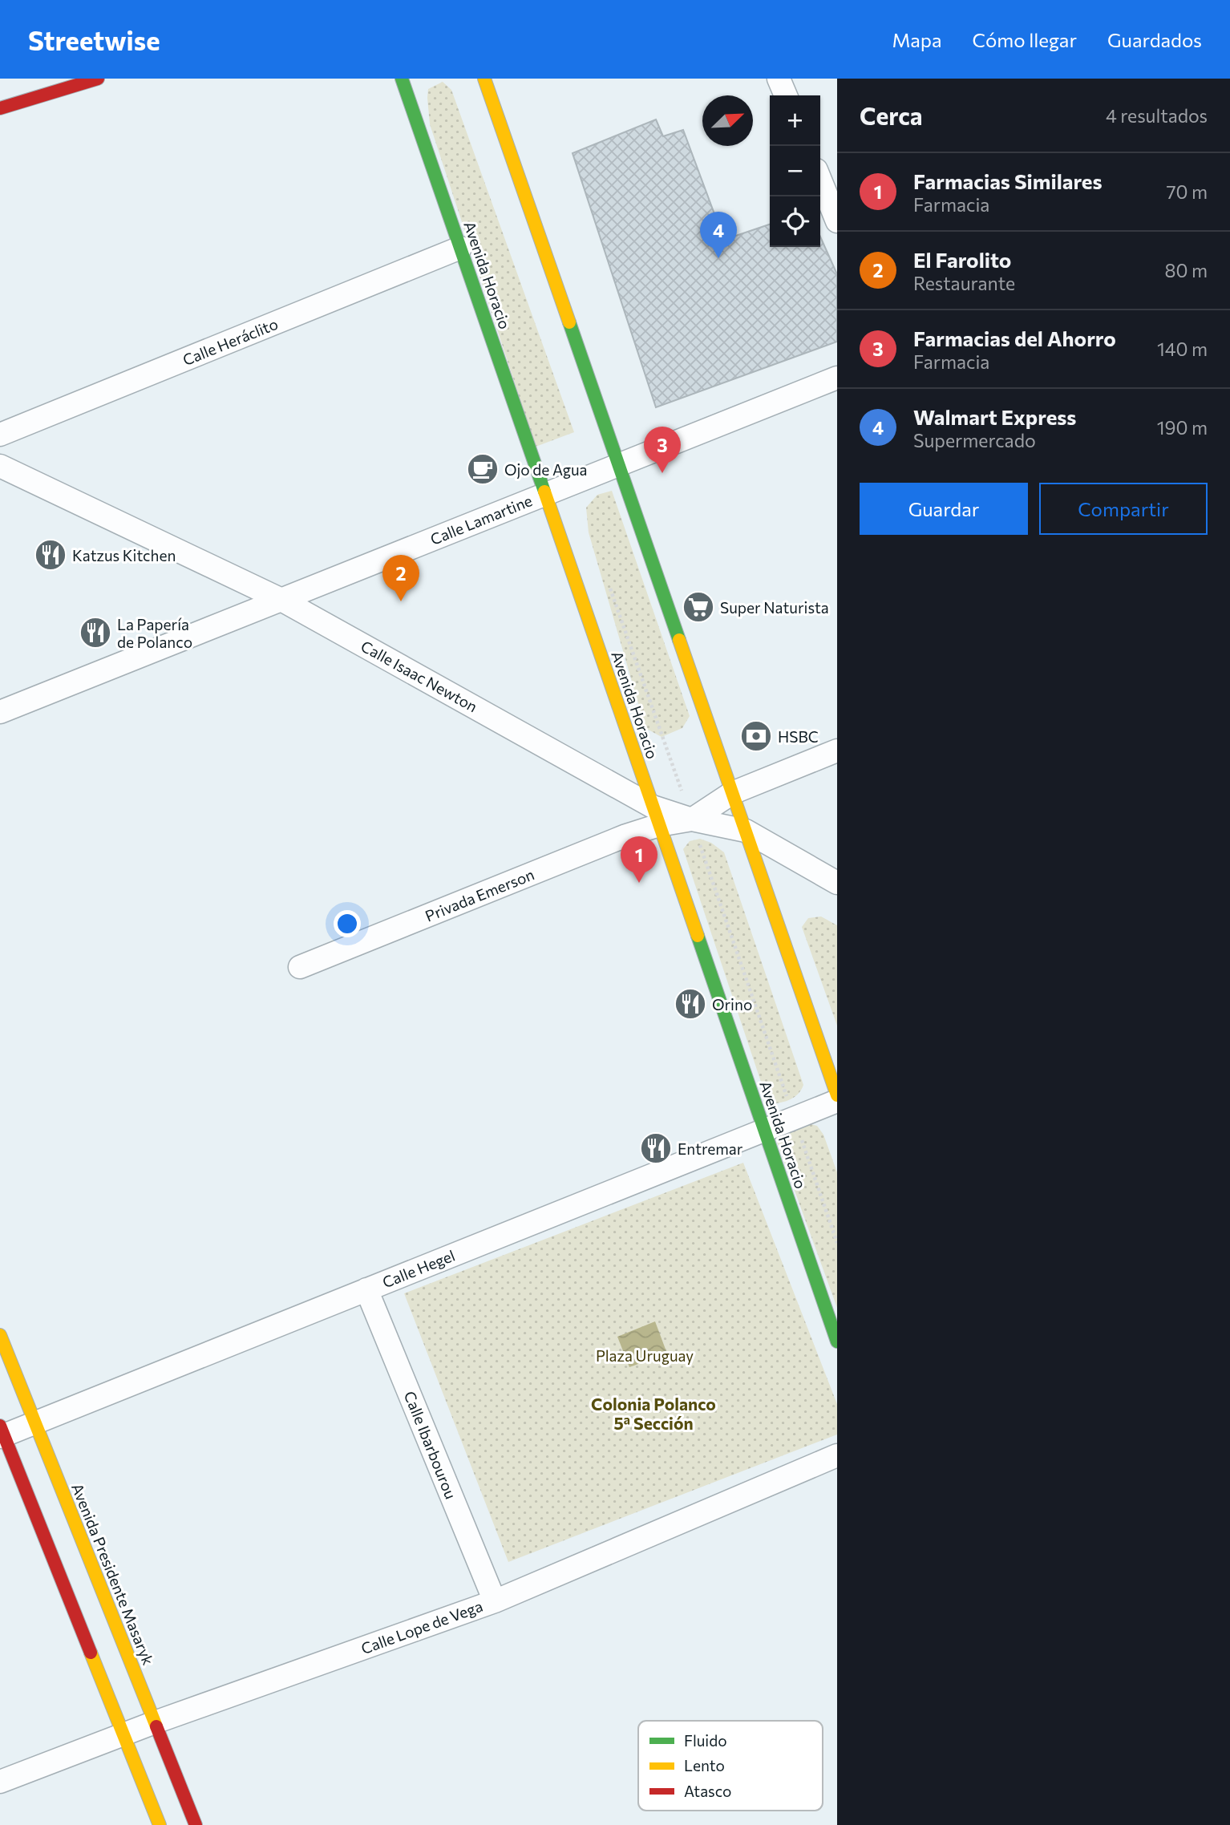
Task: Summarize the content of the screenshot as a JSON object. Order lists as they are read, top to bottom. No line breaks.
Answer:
{"streets":{"street":["Avenida Horacio","Calle Heráclito","Calle Lamartine","Calle Isaac Newton","Privada Emerson","Calle Hegel","Calle Ibarbourou","Avenida Presidente Masaryk","Calle Lope de Vega"]},"crossings":[["Avenida Horacio","Calle Heráclito"],["Avenida Horacio","Calle Lamartine"],["Avenida Horacio","Calle Isaac Newton"],["Avenida Horacio","Privada Emerson"],["Avenida Horacio","Calle Hegel"],["Calle Lamartine","Calle Isaac Newton"],["Calle Isaac Newton","Privada Emerson"],["Calle Hegel","Calle Ibarbourou"],["Calle Hegel","Avenida Presidente Masaryk"],["Calle Ibarbourou","Calle Lope de Vega"],["Avenida Presidente Masaryk","Calle Lope de Vega"]],"districts":["Colonia Polanco 5ª Sección"],"parks":["Plaza Uruguay"],"places":{"cafe":["Ojo de Agua"],"restaurant":["Katzus Kitchen","La Papería de Polanco","Orino","Entremar"],"supermarket":["Super Naturista"],"bank":["HSBC"]},"legend":["Fluido","Lento","Atasco"],"north":"top right","page":{"header":"Streetwise","nav":["Mapa","Cómo llegar","Guardados"],"heading":["Cerca","4 resultados"],"map_buttons":["+","−"],"list":[{"mark":"1","name":"Farmacias Similares","note":"Farmacia","value":"70 m"},{"mark":"2","name":"El Farolito","note":"Restaurante","value":"80 m"},{"mark":"3","name":"Farmacias del Ahorro","note":"Farmacia","value":"140 m"},{"mark":"4","name":"Walmart Express","note":"Supermercado","value":"190 m"}],"pins":["4","3","2","1"],"buttons":["Guardar","Compartir"]}}
